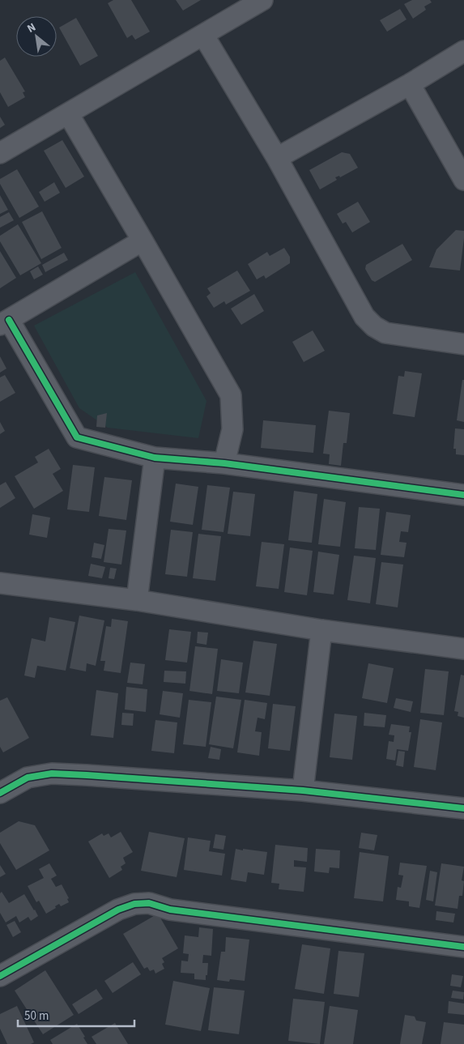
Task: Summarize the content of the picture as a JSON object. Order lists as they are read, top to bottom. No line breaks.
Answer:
{"scale_bar":"50 m","north":"top left"}
